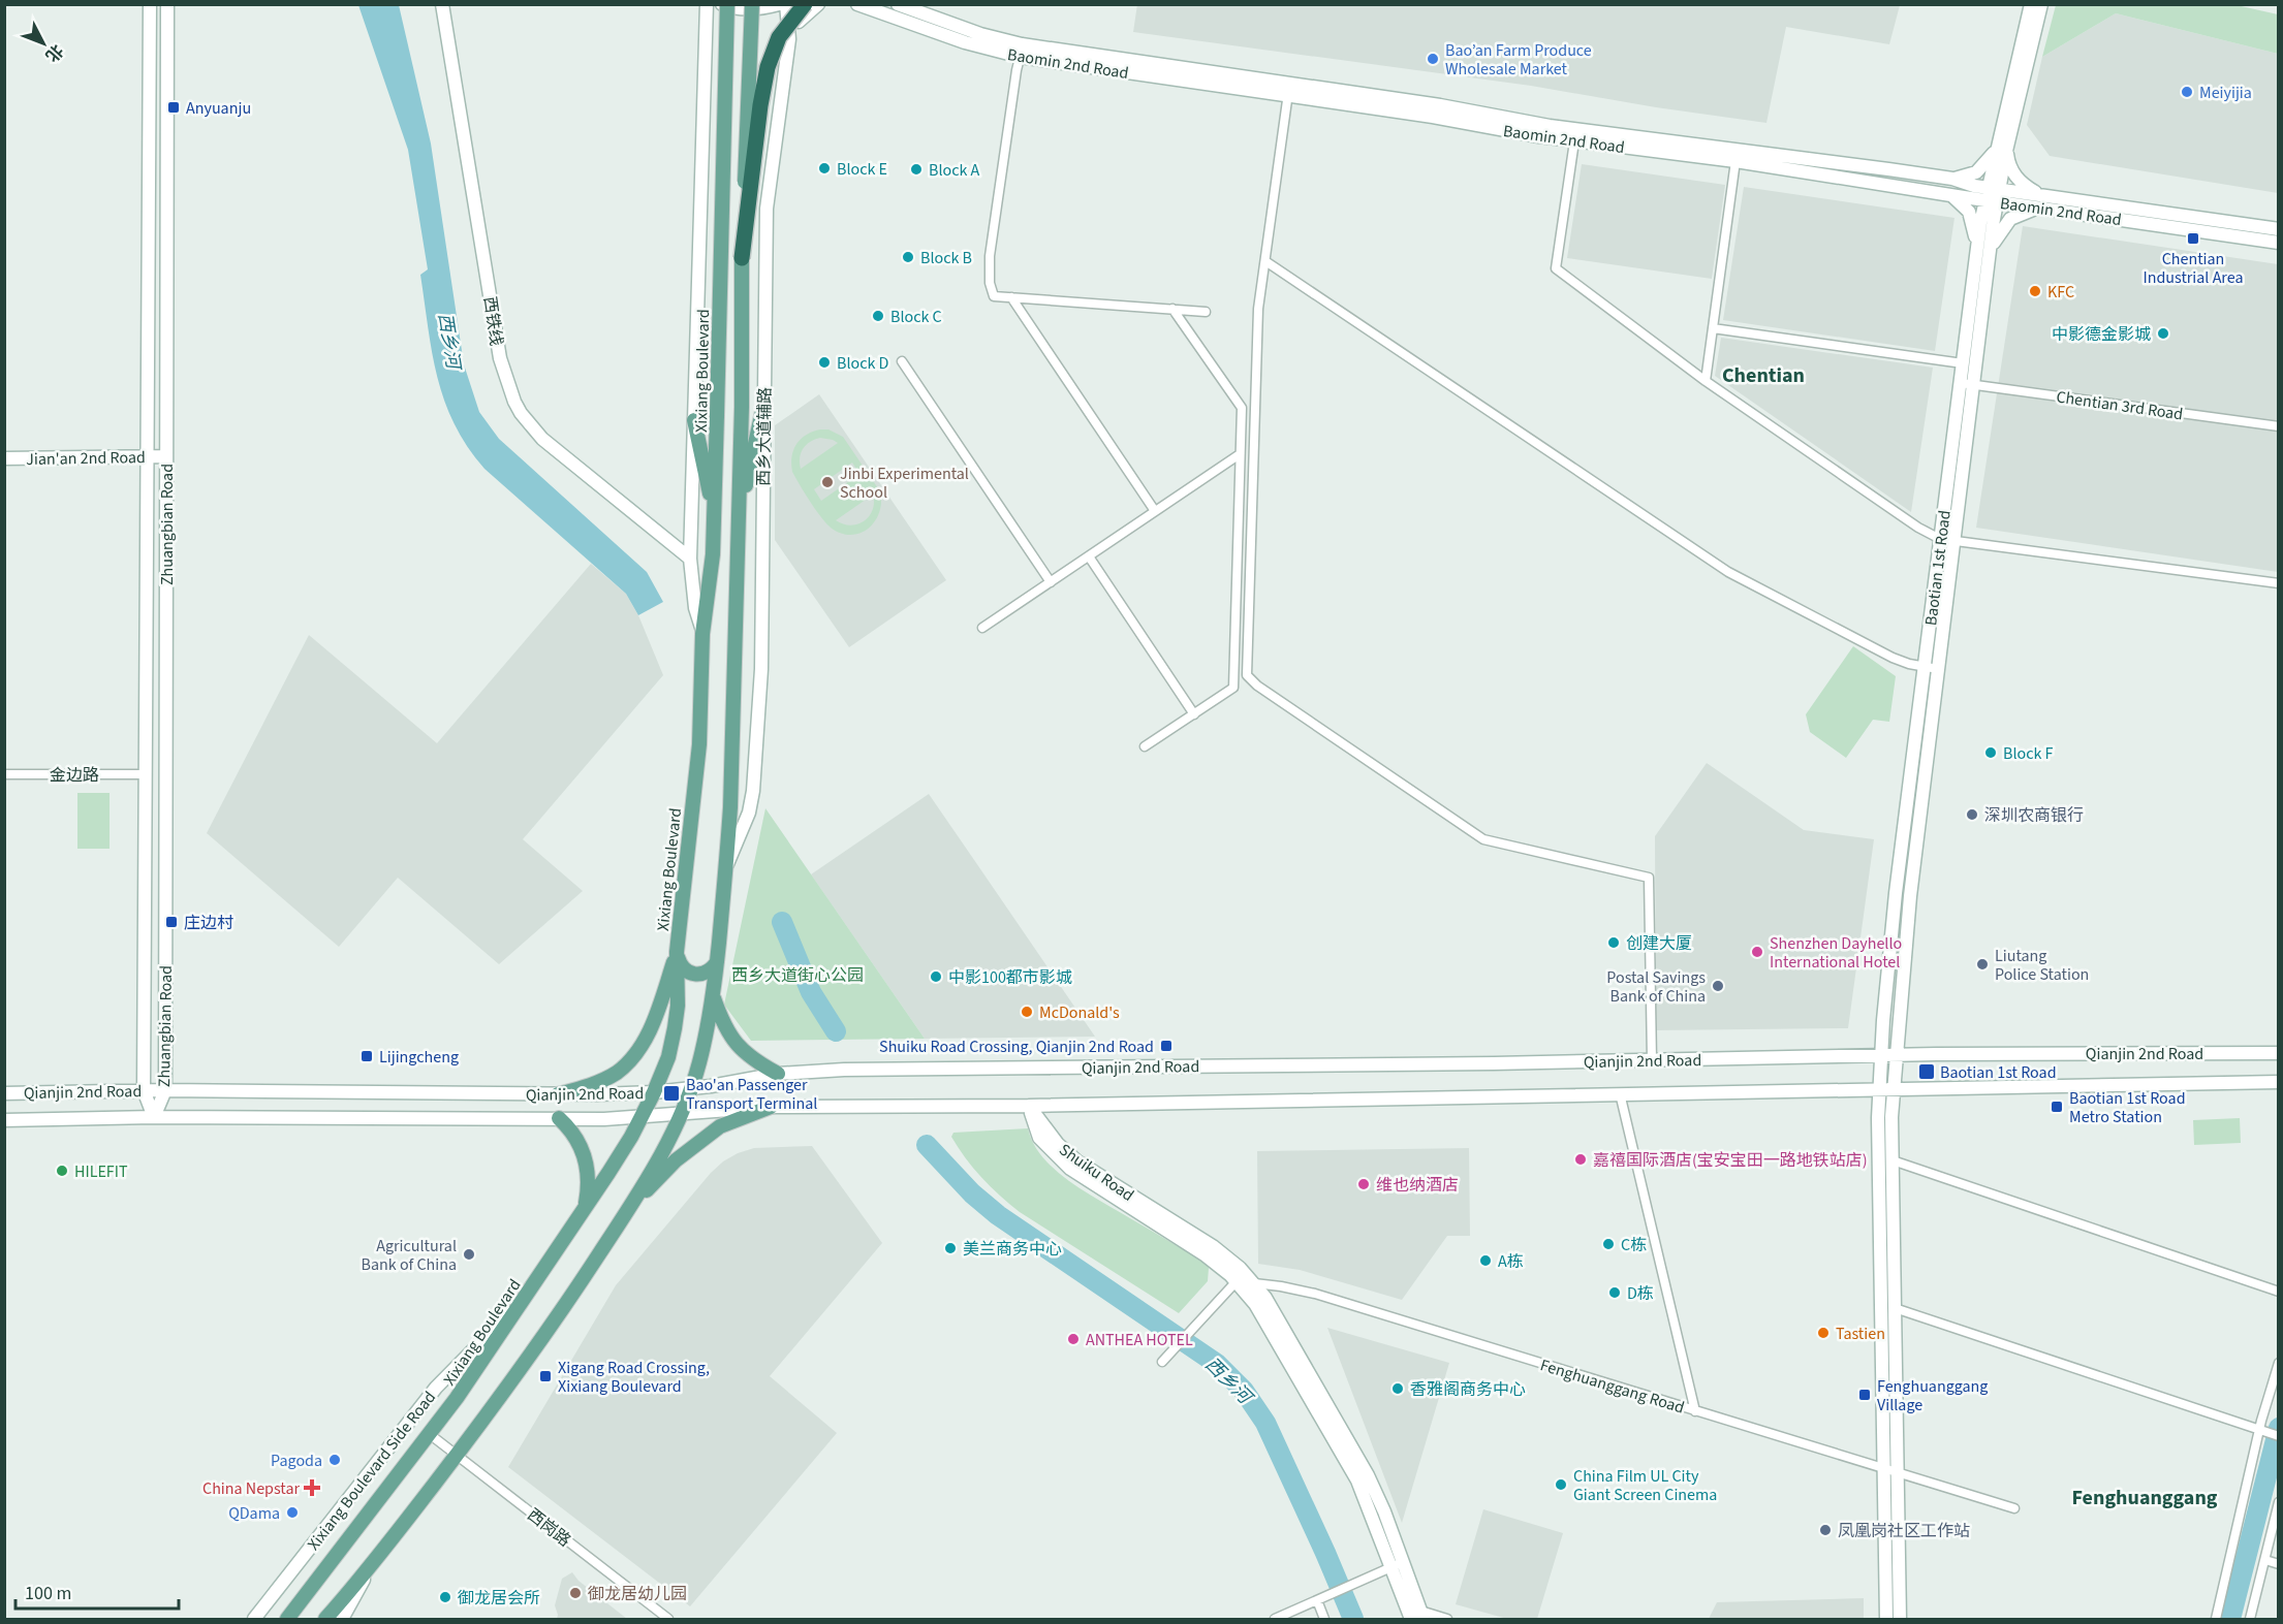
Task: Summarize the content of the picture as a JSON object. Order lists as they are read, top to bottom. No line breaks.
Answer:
{"streets":{"main road":["Baomin 2nd Road","西铁线","Xixiang Boulevard","西乡大道辅路","Jian'an 2nd Road","Zhuangbian Road","Baotian 1st Road","Qianjin 2nd Road","Shuiku Road","Xixiang Boulevard Side Road"],"street":["Chentian 3rd Road","金边路","Fenghuanggang Road","西岗路"]},"crossings":[["Baomin 2nd Road","Baotian 1st Road"],["Xixiang Boulevard","Qianjin 2nd Road"],["Xixiang Boulevard","Xixiang Boulevard Side Road"],["Xixiang Boulevard","西岗路"],["Chentian 3rd Road","Baotian 1st Road"],["Jian'an 2nd Road","Zhuangbian Road"],["Zhuangbian Road","金边路"],["Zhuangbian Road","Qianjin 2nd Road"],["Baotian 1st Road","Qianjin 2nd Road"],["Baotian 1st Road","Fenghuanggang Road"],["Qianjin 2nd Road","Shuiku Road"],["Shuiku Road","Fenghuanggang Road"]],"districts":["Chentian","Fenghuanggang"],"water":["西乡河"],"parks":["西乡大道街心公园"],"places":{"other":["Bao’an Farm Produce Wholesale Market","Meiyijia","Block E","Block A","Block B","KFC","Block C","中影德金影城","Block D","Jinbi Experimental School","Block F","深圳农商银行","创建大厦","Shenzhen Dayhello International Hotel","Liutang Police Station","中影100都市影城","Postal Savings Bank of China","McDonald's","嘉禧国际酒店(宝安宝田一路地铁站店)","HILEFIT","维也纳酒店","C栋","美兰商务中心","Agricultural Bank of China","A栋","D栋","Tastien","ANTHEA HOTEL","香雅阁商务中心","Pagoda","China Film UL City Giant Screen Cinema","QDama","凤凰岗社区工作站","御龙居幼儿园","御龙居会所"],"transit":["Anyuanju","Chentian Industrial Area","庄边村","Shuiku Road Crossing, Qianjin 2nd Road","Lijingcheng","Baotian 1st Road","Bao'an Passenger Transport Terminal","Baotian 1st Road Metro Station","Xigang Road Crossing, Xixiang Boulevard","Fenghuanggang Village"],"health":["China Nepstar"]},"scale_bar":"100 m","north":"bottom right"}
